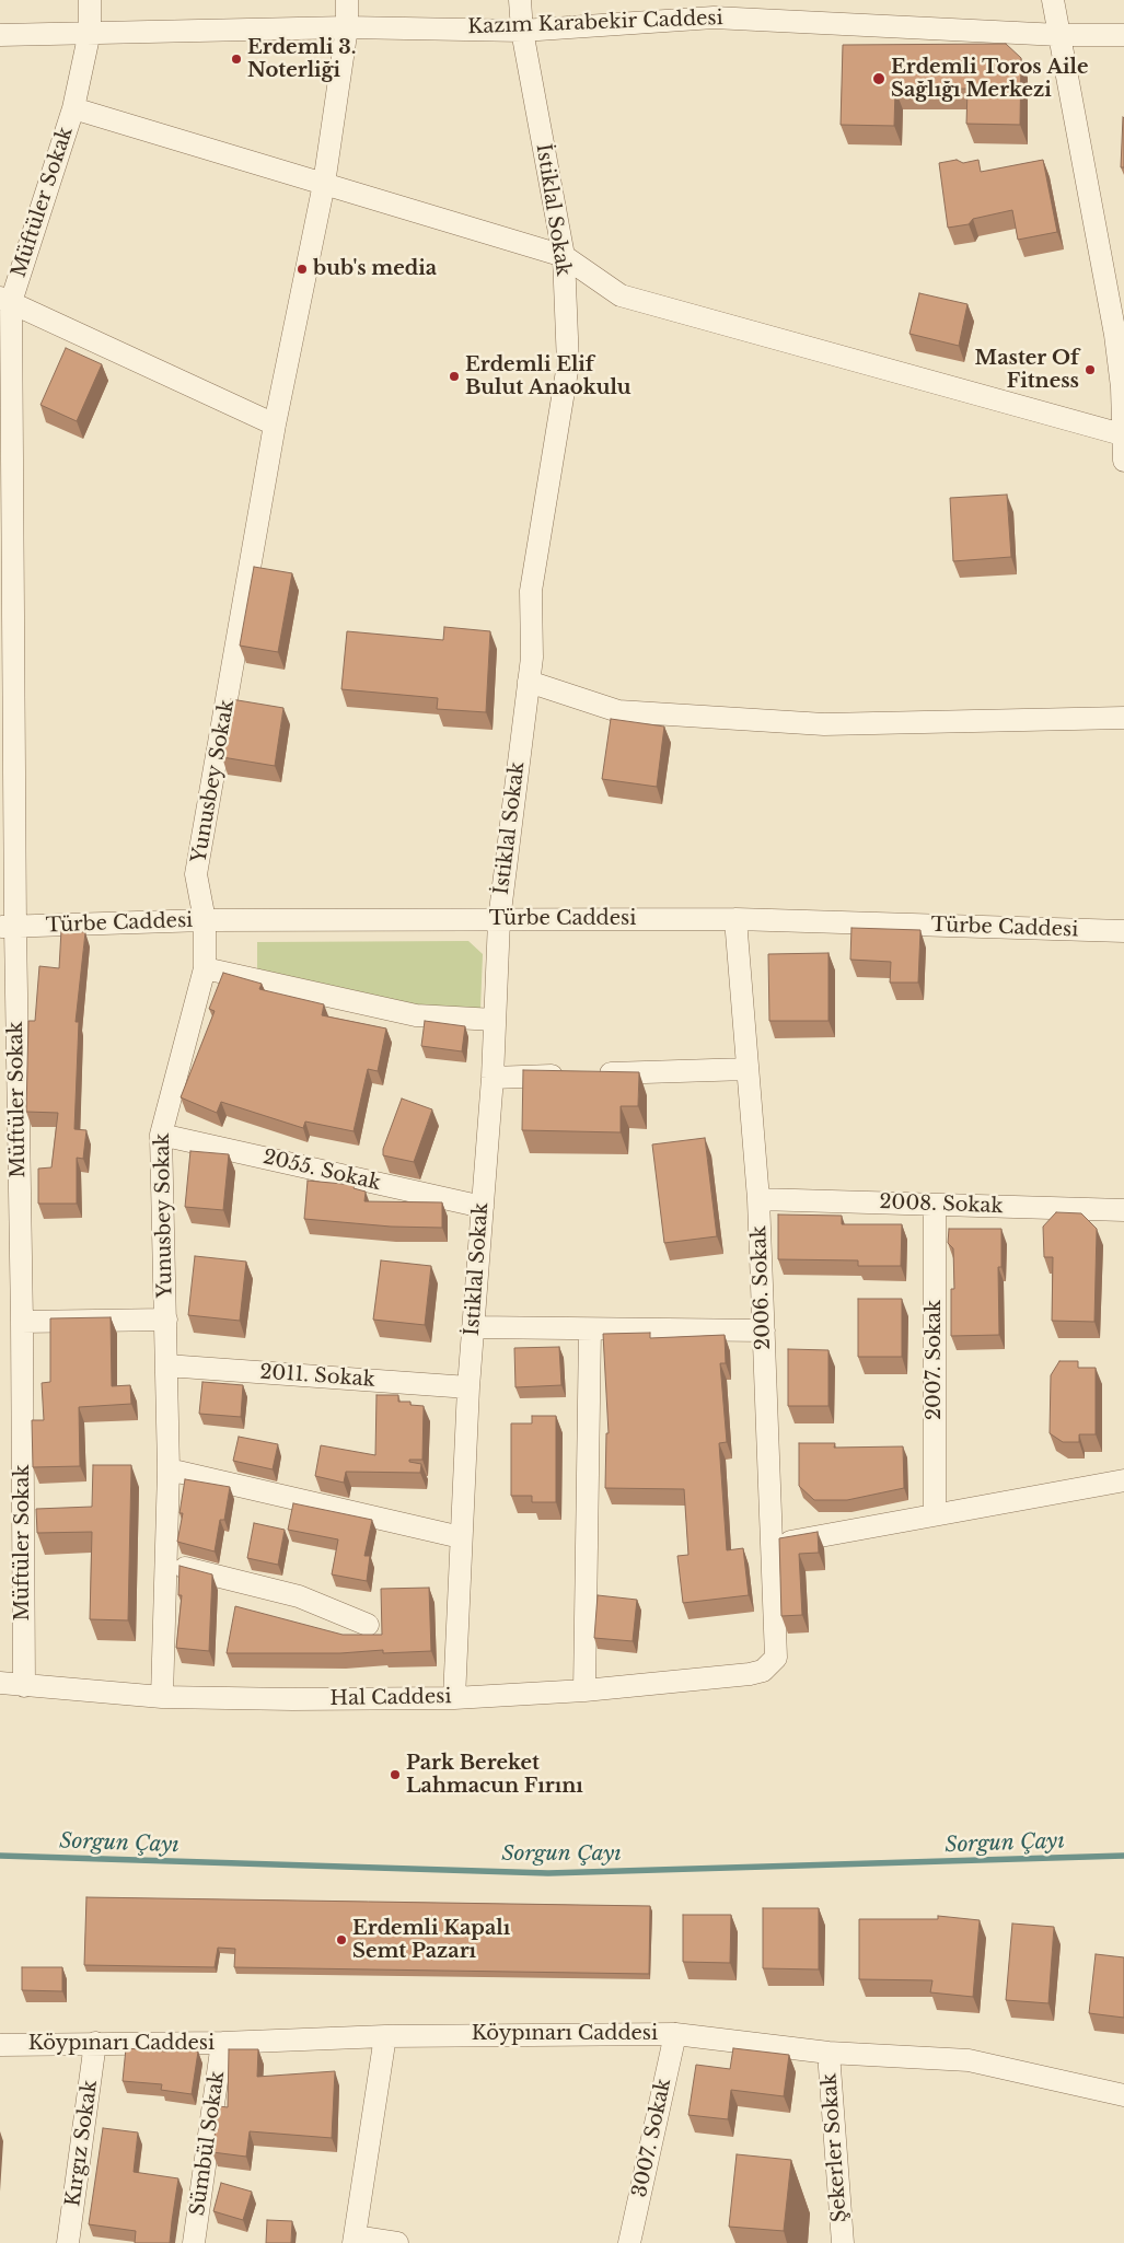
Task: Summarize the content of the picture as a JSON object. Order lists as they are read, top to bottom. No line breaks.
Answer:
{"streets":{"street":["Kazım Karabekir Caddesi","Müftüler Sokak","İstiklal Sokak","Yunusbey Sokak","Türbe Caddesi","2055. Sokak","2008. Sokak","2006. Sokak","2007. Sokak","2011. Sokak","Hal Caddesi","Köypınarı Caddesi","3007. Sokak","Kırgız Sokak","Sümbül Sokak","Şekerler Sokak"]},"crossings":[["Kazım Karabekir Caddesi","Müftüler Sokak"],["Kazım Karabekir Caddesi","İstiklal Sokak"],["Kazım Karabekir Caddesi","Yunusbey Sokak"],["Müftüler Sokak","Türbe Caddesi"],["Müftüler Sokak","Hal Caddesi"],["İstiklal Sokak","Türbe Caddesi"],["İstiklal Sokak","2055. Sokak"],["İstiklal Sokak","2011. Sokak"],["İstiklal Sokak","Hal Caddesi"],["Yunusbey Sokak","Türbe Caddesi"],["Yunusbey Sokak","2055. Sokak"],["Yunusbey Sokak","2011. Sokak"],["Yunusbey Sokak","Hal Caddesi"],["Türbe Caddesi","2006. Sokak"],["2008. Sokak","2006. Sokak"],["2008. Sokak","2007. Sokak"],["2006. Sokak","Hal Caddesi"],["Köypınarı Caddesi","3007. Sokak"],["Köypınarı Caddesi","Kırgız Sokak"],["Köypınarı Caddesi","Sümbül Sokak"],["Köypınarı Caddesi","Şekerler Sokak"]],"water":["Sorgun Çayı"],"places":["Erdemli 3. Noterliği","Erdemli Toros Aile Sağlığı Merkezi","bub's media","Master Of Fitness","Erdemli Elif Bulut Anaokulu","Park Bereket Lahmacun Fırını","Erdemli Kapalı Semt Pazarı"]}
